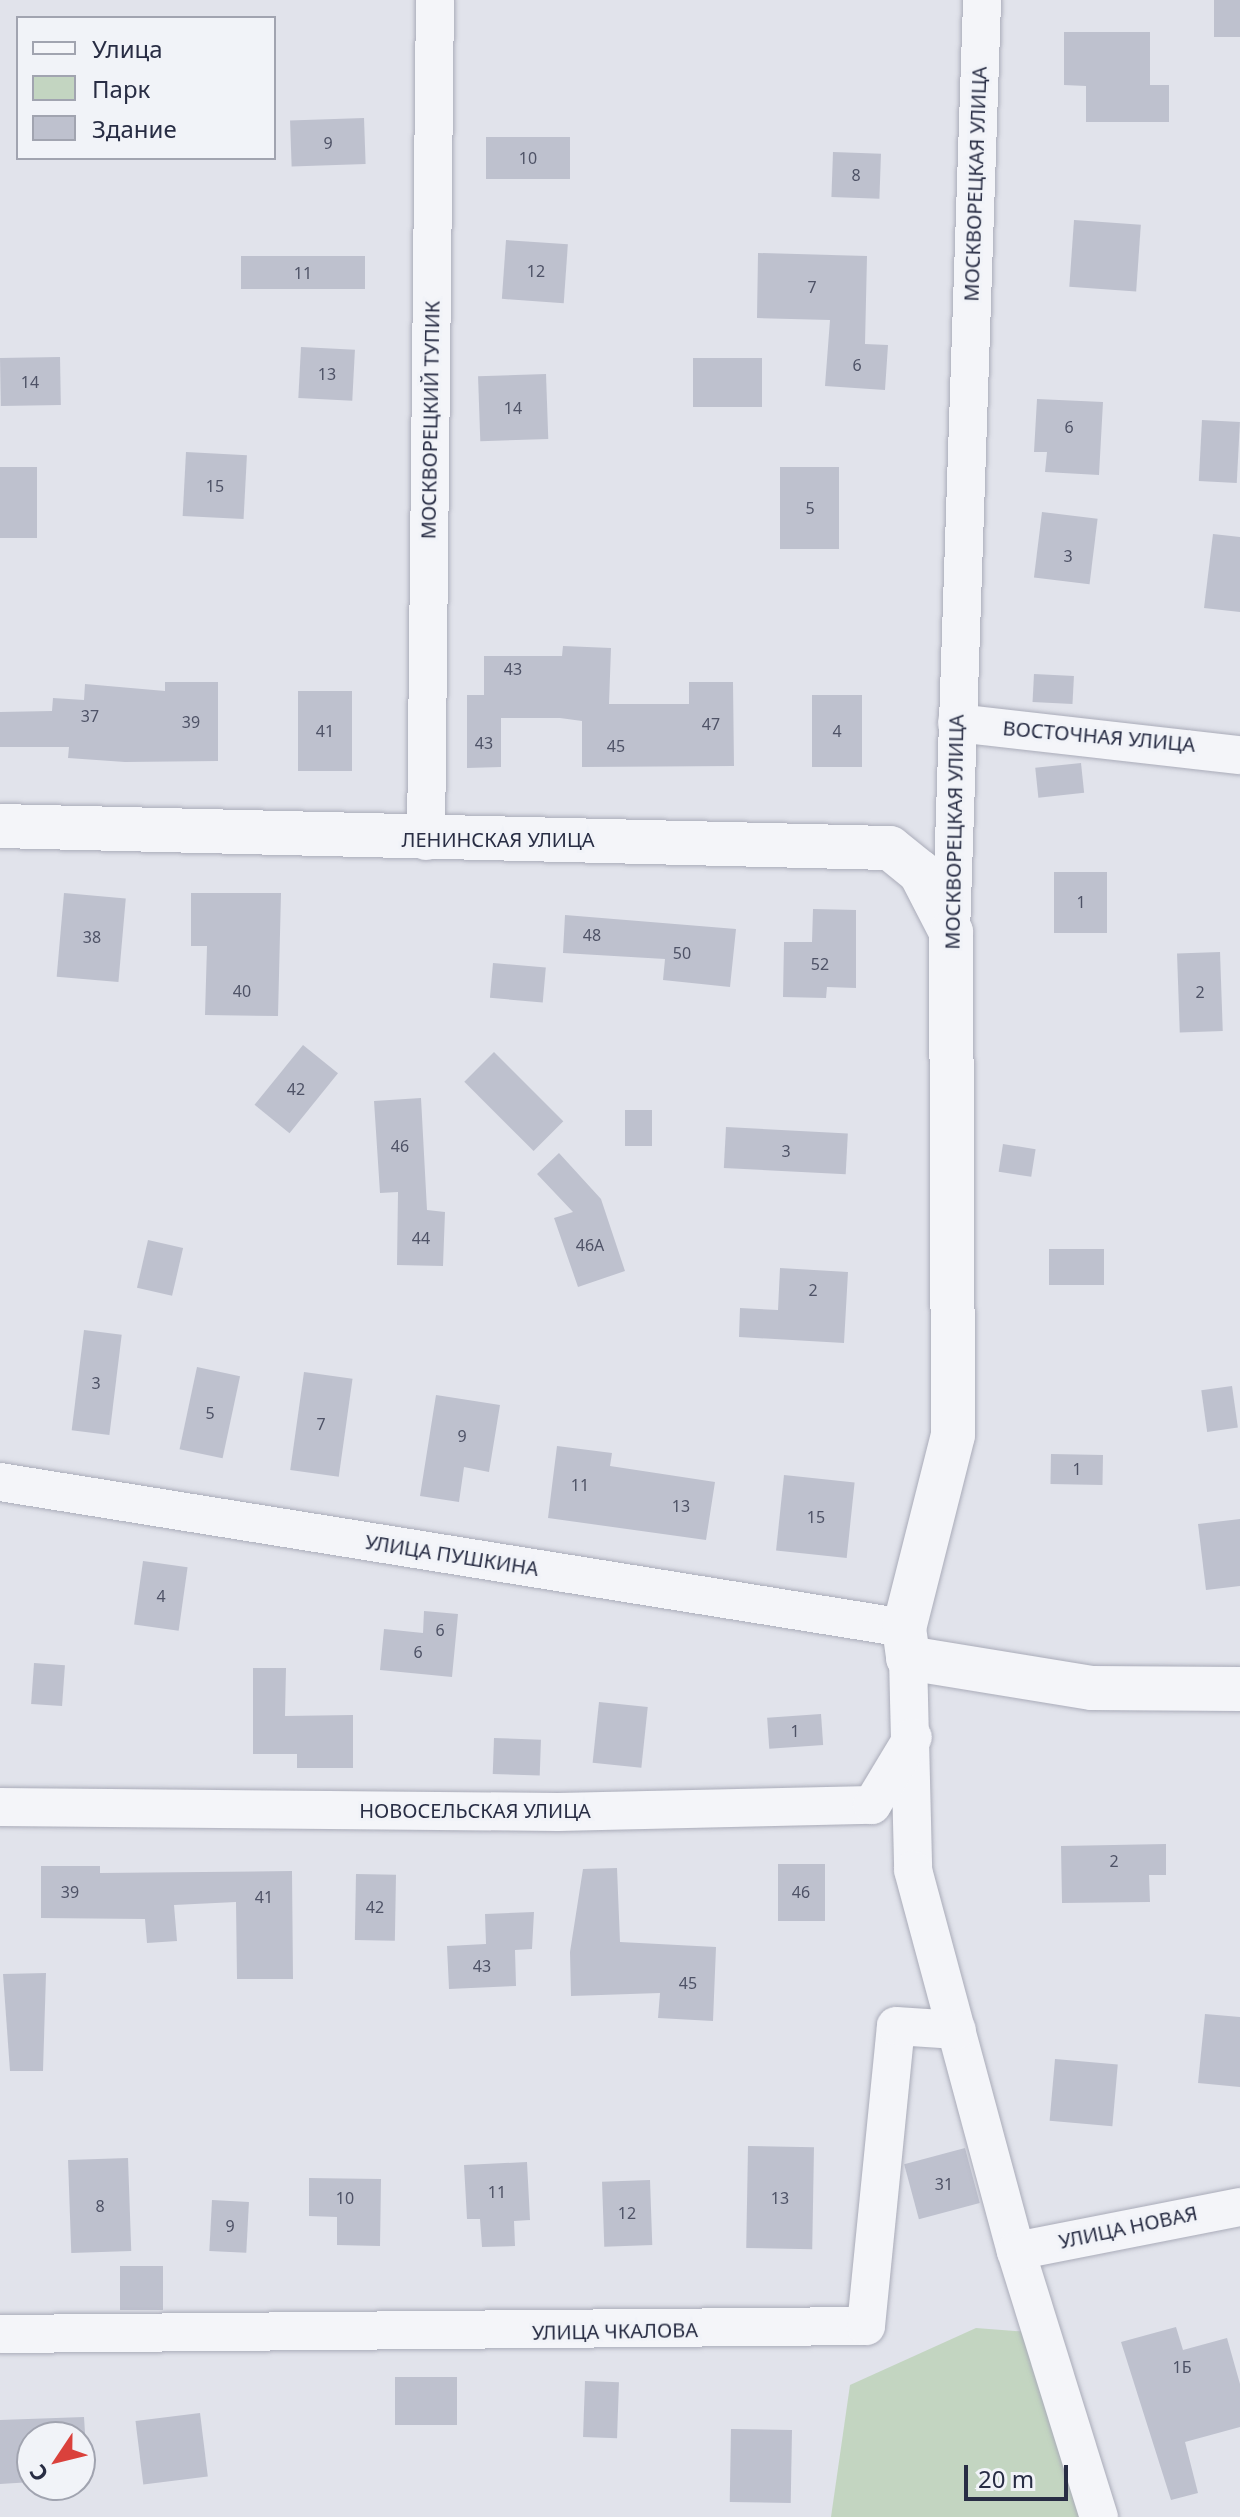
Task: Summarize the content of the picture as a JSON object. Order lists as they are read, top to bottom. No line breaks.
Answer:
{"streets":{"street":["МОСКВОРЕЦКАЯ УЛИЦА","МОСКВОРЕЦКИЙ ТУПИК","ВОСТОЧНАЯ УЛИЦА","ЛЕНИНСКАЯ УЛИЦА","УЛИЦА ПУШКИНА","НОВОСЕЛЬСКАЯ УЛИЦА","УЛИЦА НОВАЯ","УЛИЦА ЧКАЛОВА"]},"crossings":[["МОСКВОРЕЦКАЯ УЛИЦА","ВОСТОЧНАЯ УЛИЦА"],["МОСКВОРЕЦКАЯ УЛИЦА","ЛЕНИНСКАЯ УЛИЦА"],["МОСКВОРЕЦКАЯ УЛИЦА","УЛИЦА ПУШКИНА"],["МОСКВОРЕЦКИЙ ТУПИК","ЛЕНИНСКАЯ УЛИЦА"]],"house_numbers":["9","10","8","12","11","7","6","13","14","14","6","15","5","3","43","37","39","47","41","4","43","45","1","48","38","50","52","40","2","42","46","3","44","46А","2","3","5","7","9","1","11","13","15","4","6","6","1","2","39","46","41","42","43","45","31","11","10","13","8","12","9","1Б"],"legend":["Улица","Парк","Здание"],"scale_bar":"20 m","north":"bottom left"}
